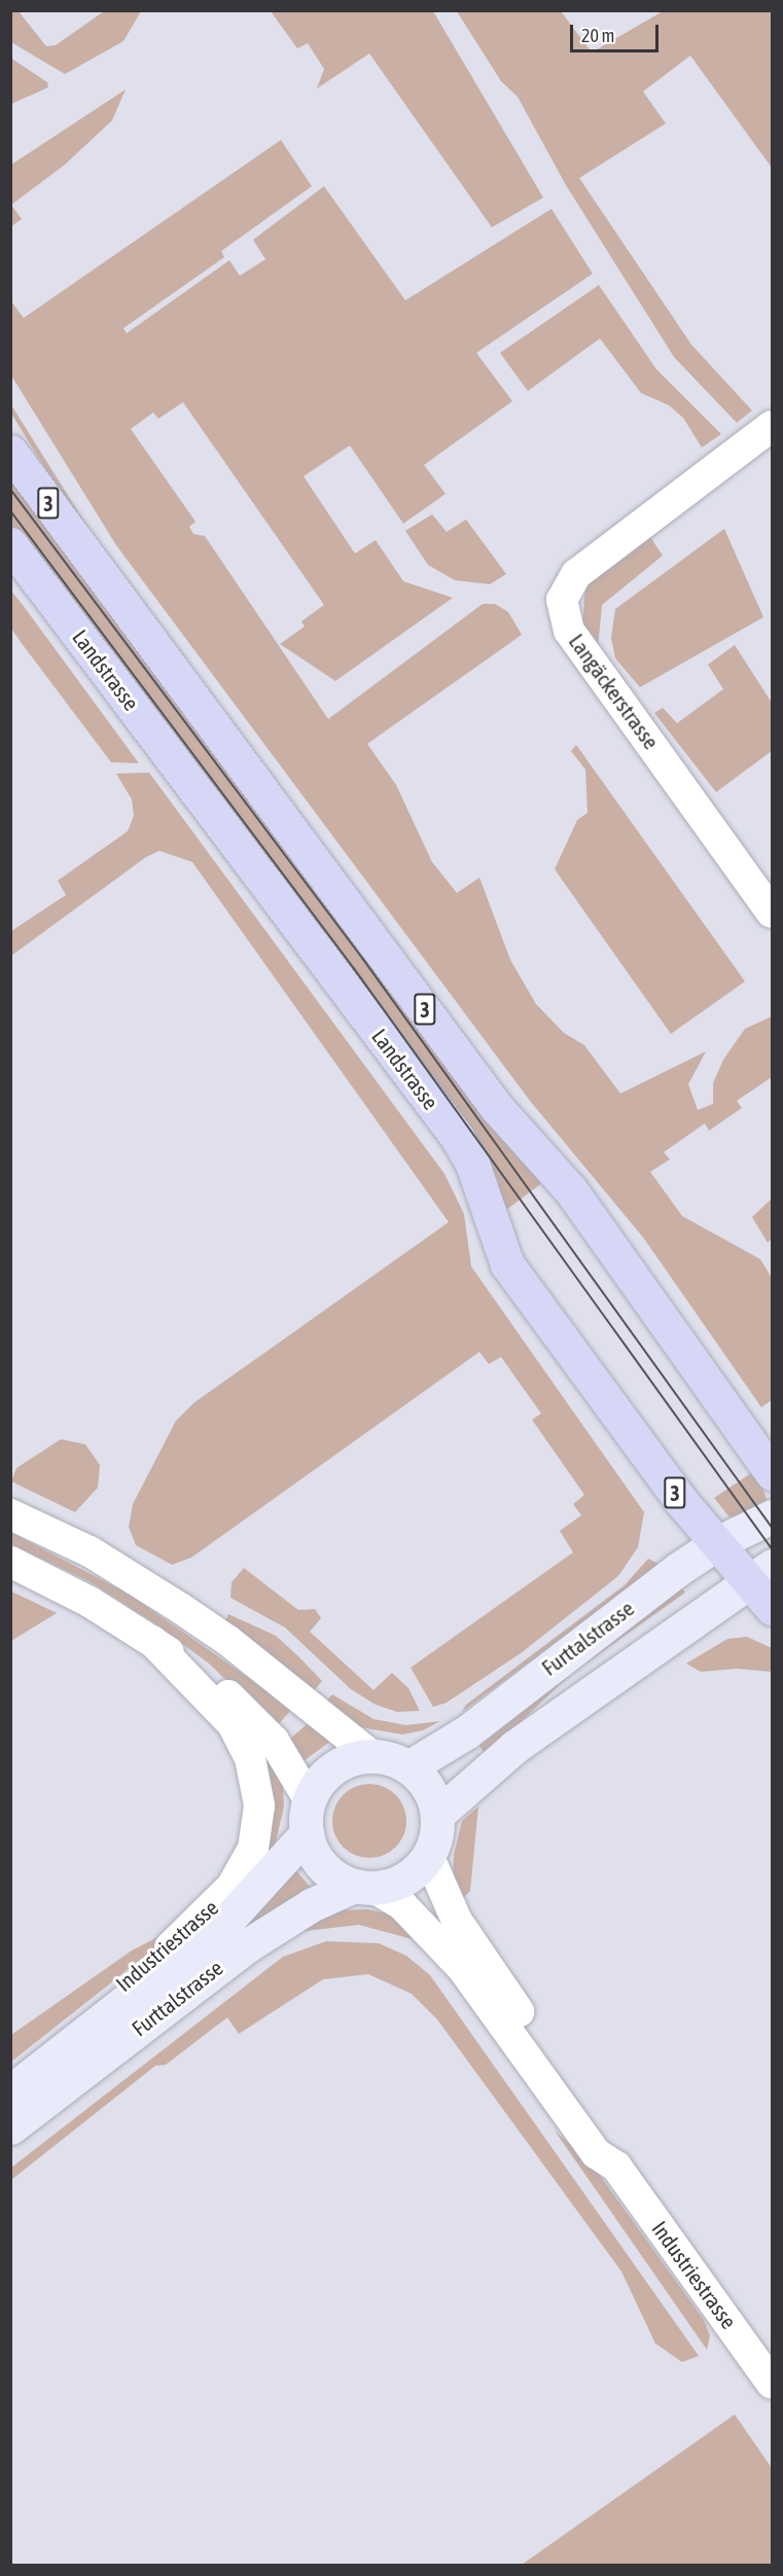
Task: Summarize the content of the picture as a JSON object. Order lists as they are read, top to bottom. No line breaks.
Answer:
{"streets":{"main road":["3","Landstrasse","Furttalstrasse"],"street":["Langäckerstrasse","Industriestrasse"]},"crossings":[["Landstrasse","Furttalstrasse"],["Furttalstrasse","Industriestrasse"]],"scale_bar":"20 m"}
